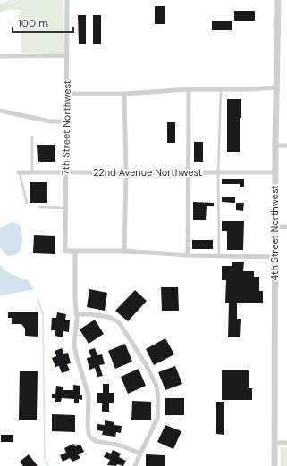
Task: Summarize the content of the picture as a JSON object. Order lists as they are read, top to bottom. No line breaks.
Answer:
{"streets":{"street":["7th Street Northwest","22nd Avenue Northwest","4th Street Northwest"]},"crossings":[["7th Street Northwest","22nd Avenue Northwest"],["22nd Avenue Northwest","4th Street Northwest"]],"scale_bar":"100 m"}
